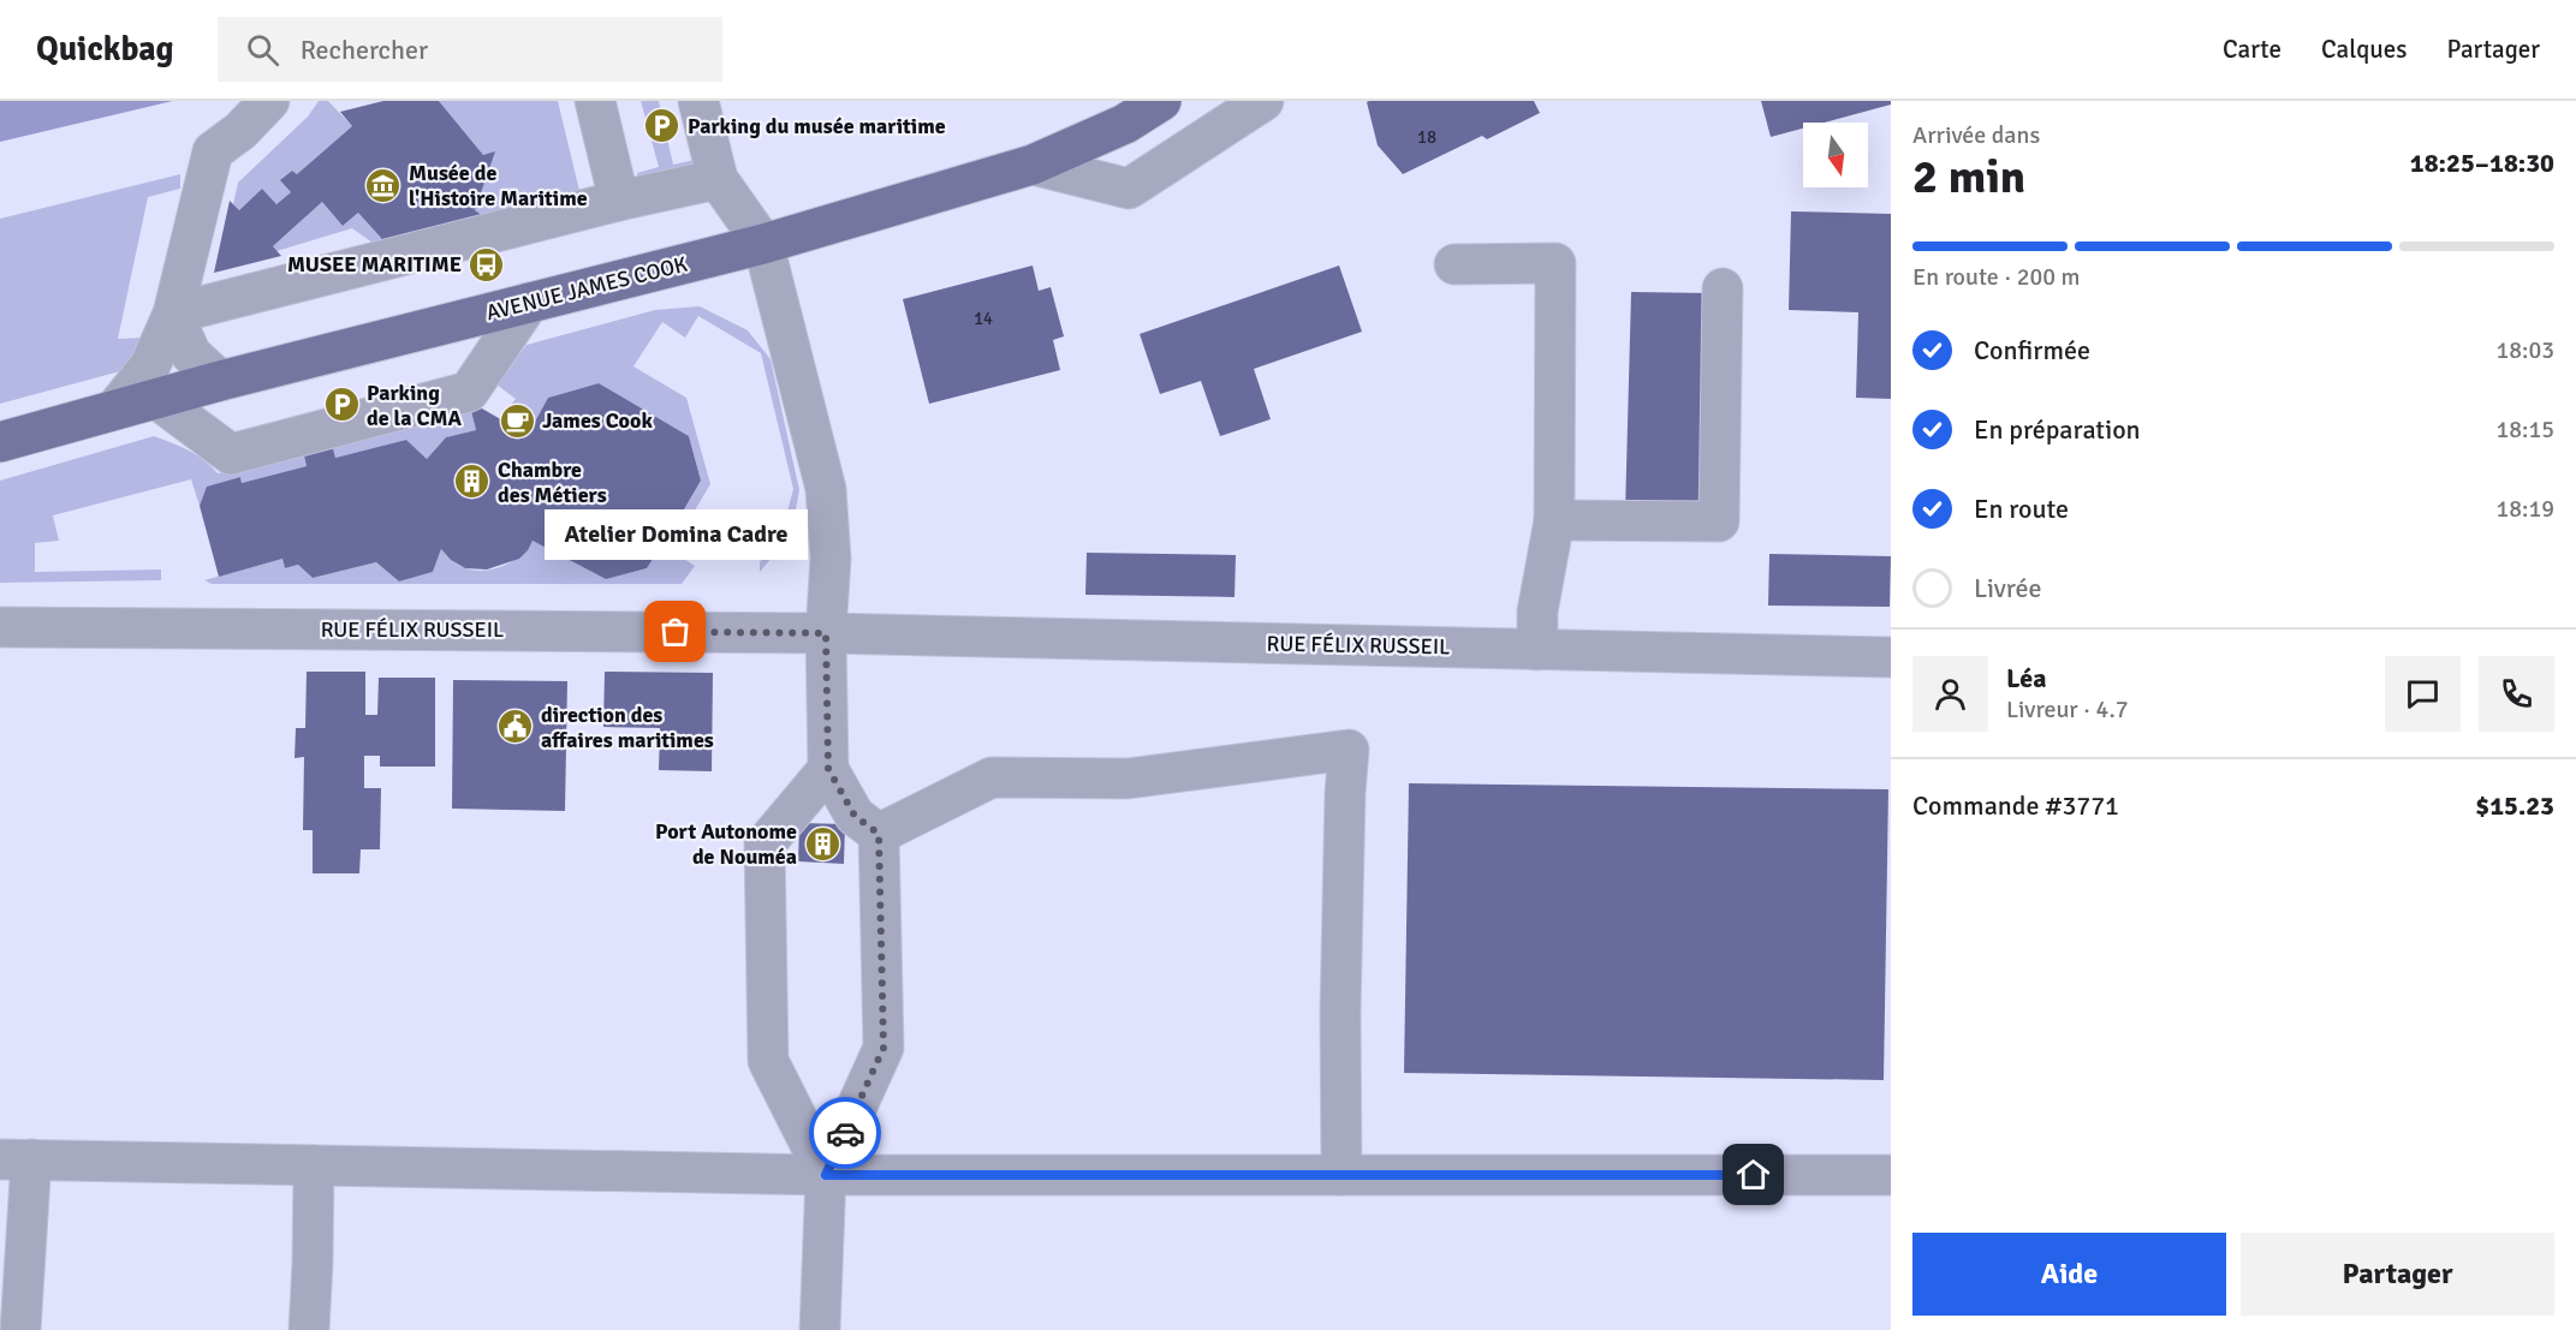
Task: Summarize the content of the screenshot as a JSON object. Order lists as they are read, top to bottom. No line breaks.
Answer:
{"streets":{"main road":["AVENUE JAMES COOK"],"street":["RUE FÉLIX RUSSEIL"]},"places":{"parking":["Parking du musée maritime","Parking de la CMA"],"museum":["Musée de l'Histoire Maritime"],"bus stop":["MUSEE MARITIME"],"cafe":["James Cook"],"building":["Chambre des Métiers","Port Autonome de Nouméa"],"other":["Atelier Domina Cadre"],"public building":["direction des affaires maritimes"]},"house_numbers":["18","14"],"north":"bottom","page":{"header":"Quickbag","search":"Rechercher","nav":["Carte","Calques","Partager"],"heading":["2 min","Arrivée dans","18:25–18:30"],"panel":["Léa","Livreur · 4.7","Commande #3771","$15.23"],"bar":"En route · 200 m","list":[["Confirmée","18:03"],["En préparation","18:15"],["En route","18:19"],"Livrée"],"bubble":"Atelier Domina Cadre","buttons":["Aide","Partager"]}}
